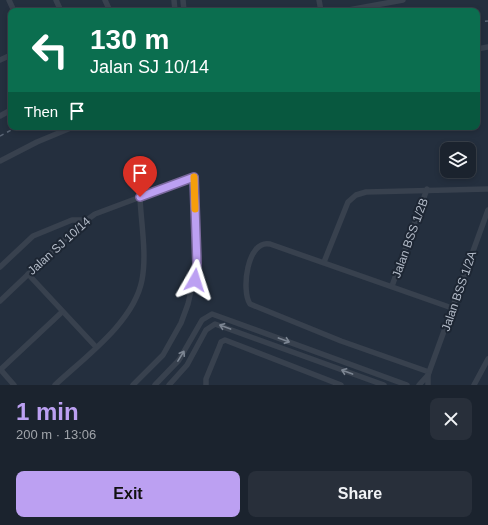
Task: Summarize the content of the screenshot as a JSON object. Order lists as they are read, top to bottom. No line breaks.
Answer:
{"streets":{"street":["Jalan BSS 1/2B","Jalan SJ 10/14","Jalan BSS 1/2A"]},"page":{"turn":["130 m","Jalan SJ 10/14"],"then":"Then","heading":["1 min","200 m · 13:06"],"buttons":["Exit","Share"]}}
